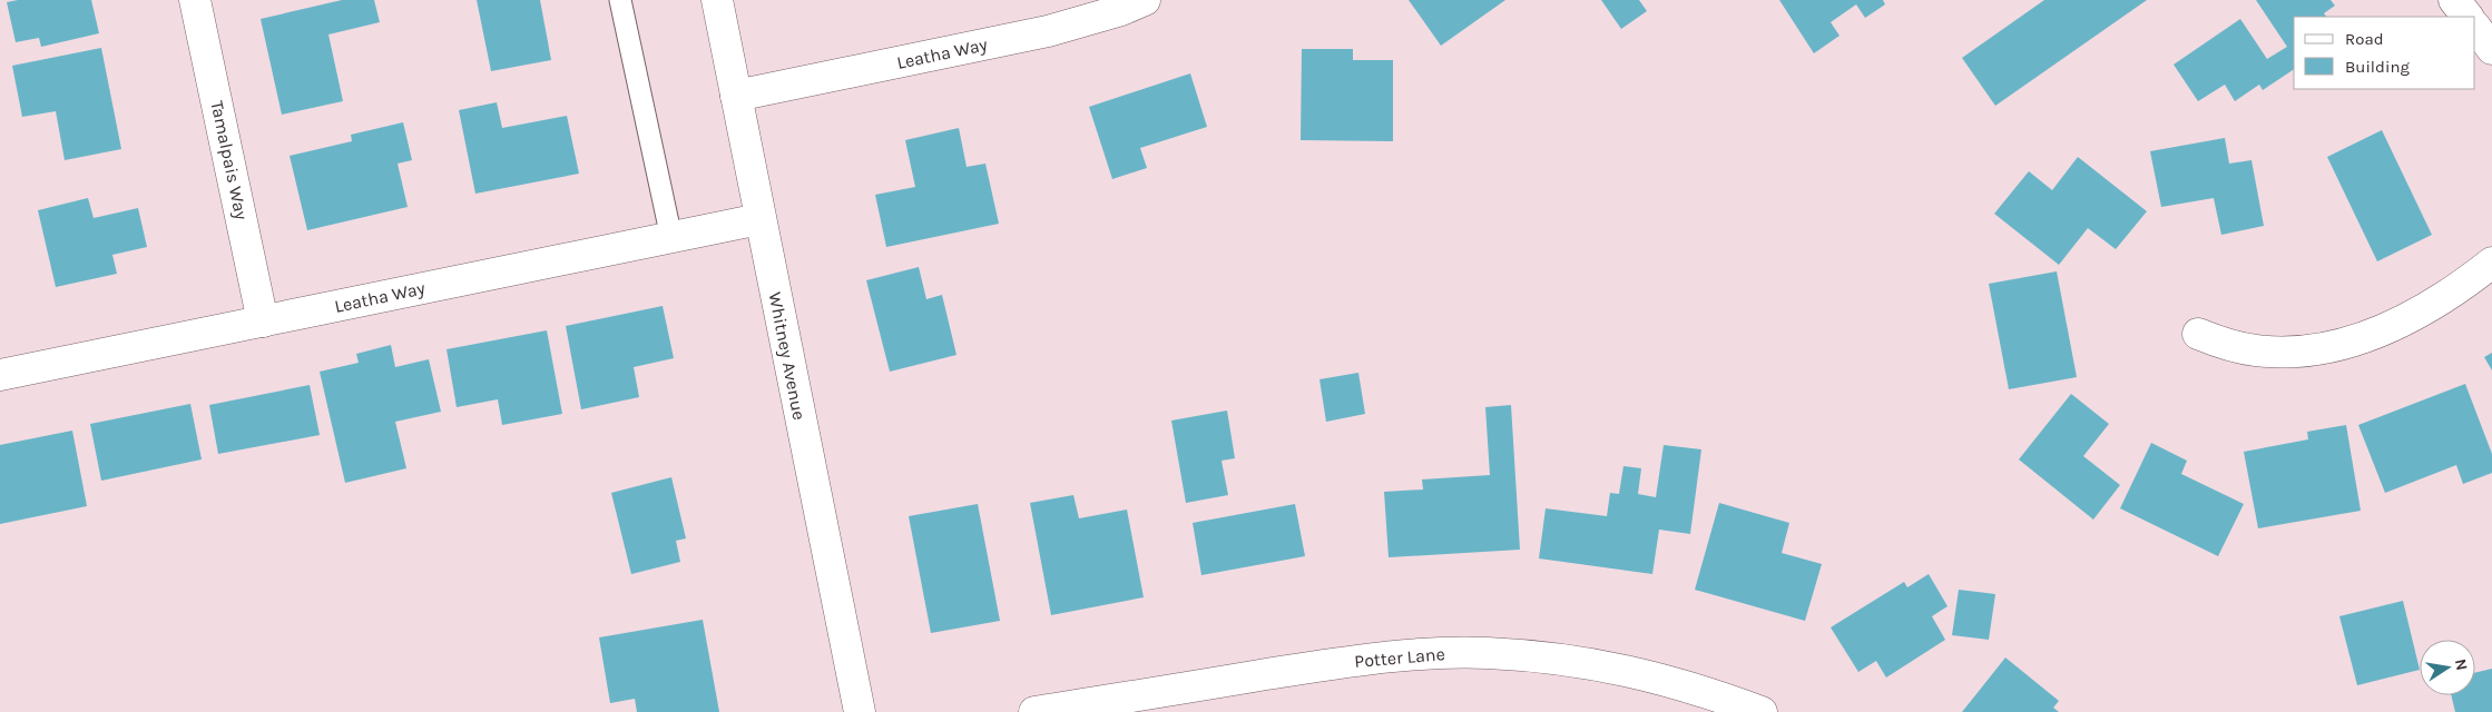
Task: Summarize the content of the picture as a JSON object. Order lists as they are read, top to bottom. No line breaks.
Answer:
{"streets":{"street":["Leatha Way","Tamalpais Way","Whitney Avenue","Potter Lane"]},"crossings":[["Leatha Way","Tamalpais Way"],["Leatha Way","Whitney Avenue"]],"legend":["Road","Building"],"north":"right"}
